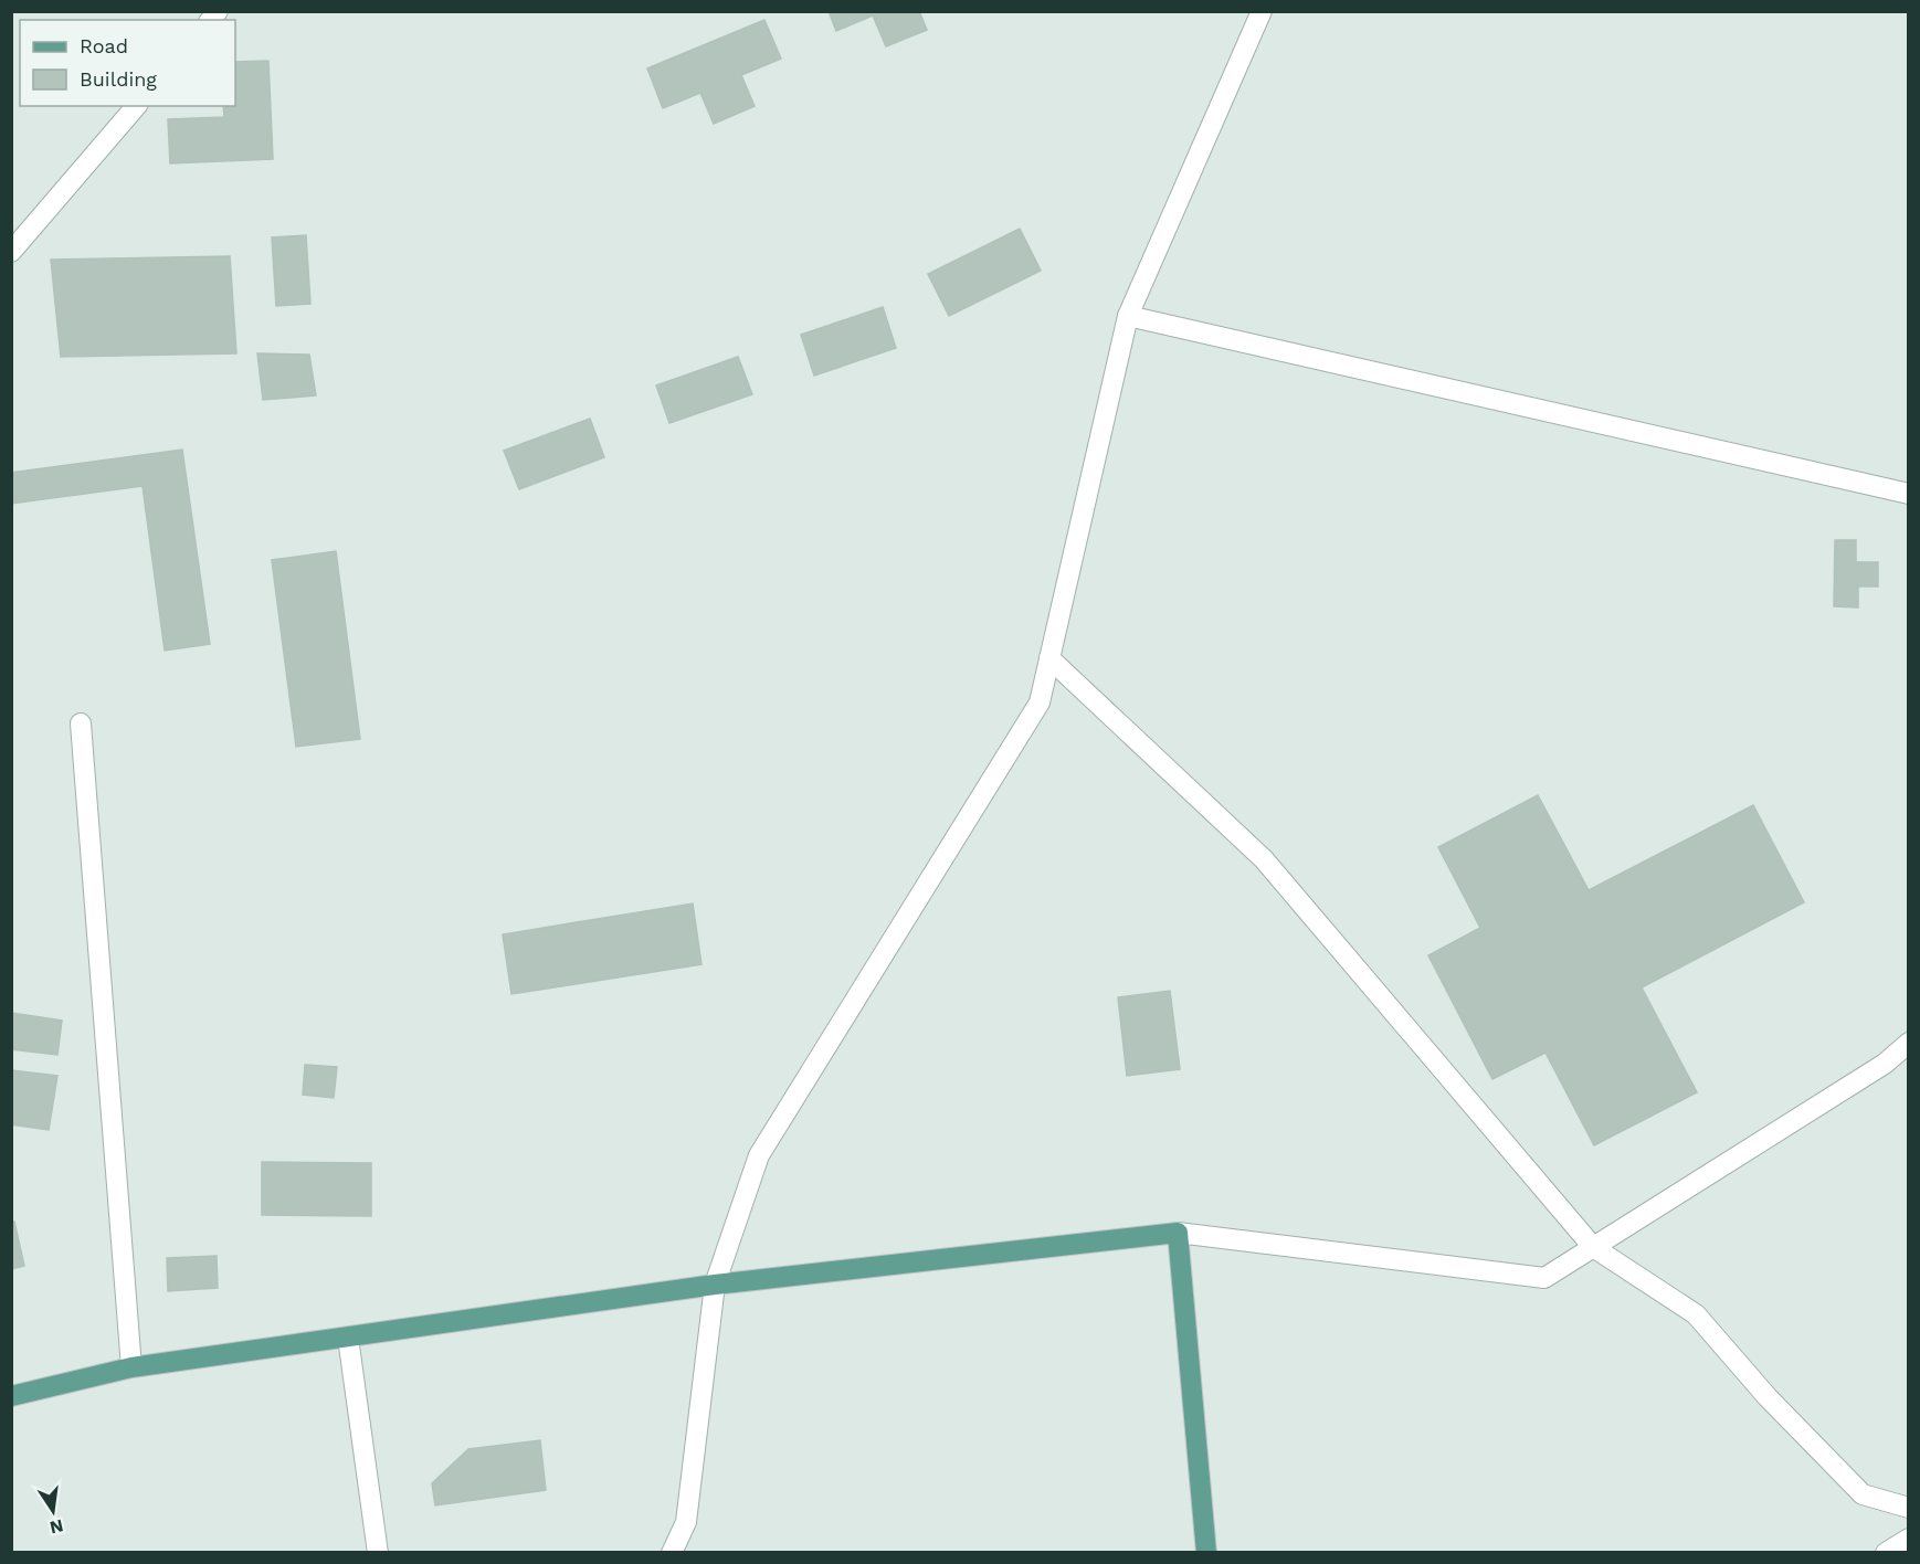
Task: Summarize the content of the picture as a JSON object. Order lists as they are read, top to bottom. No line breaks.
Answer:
{"legend":["Road","Building"],"north":"bottom"}
